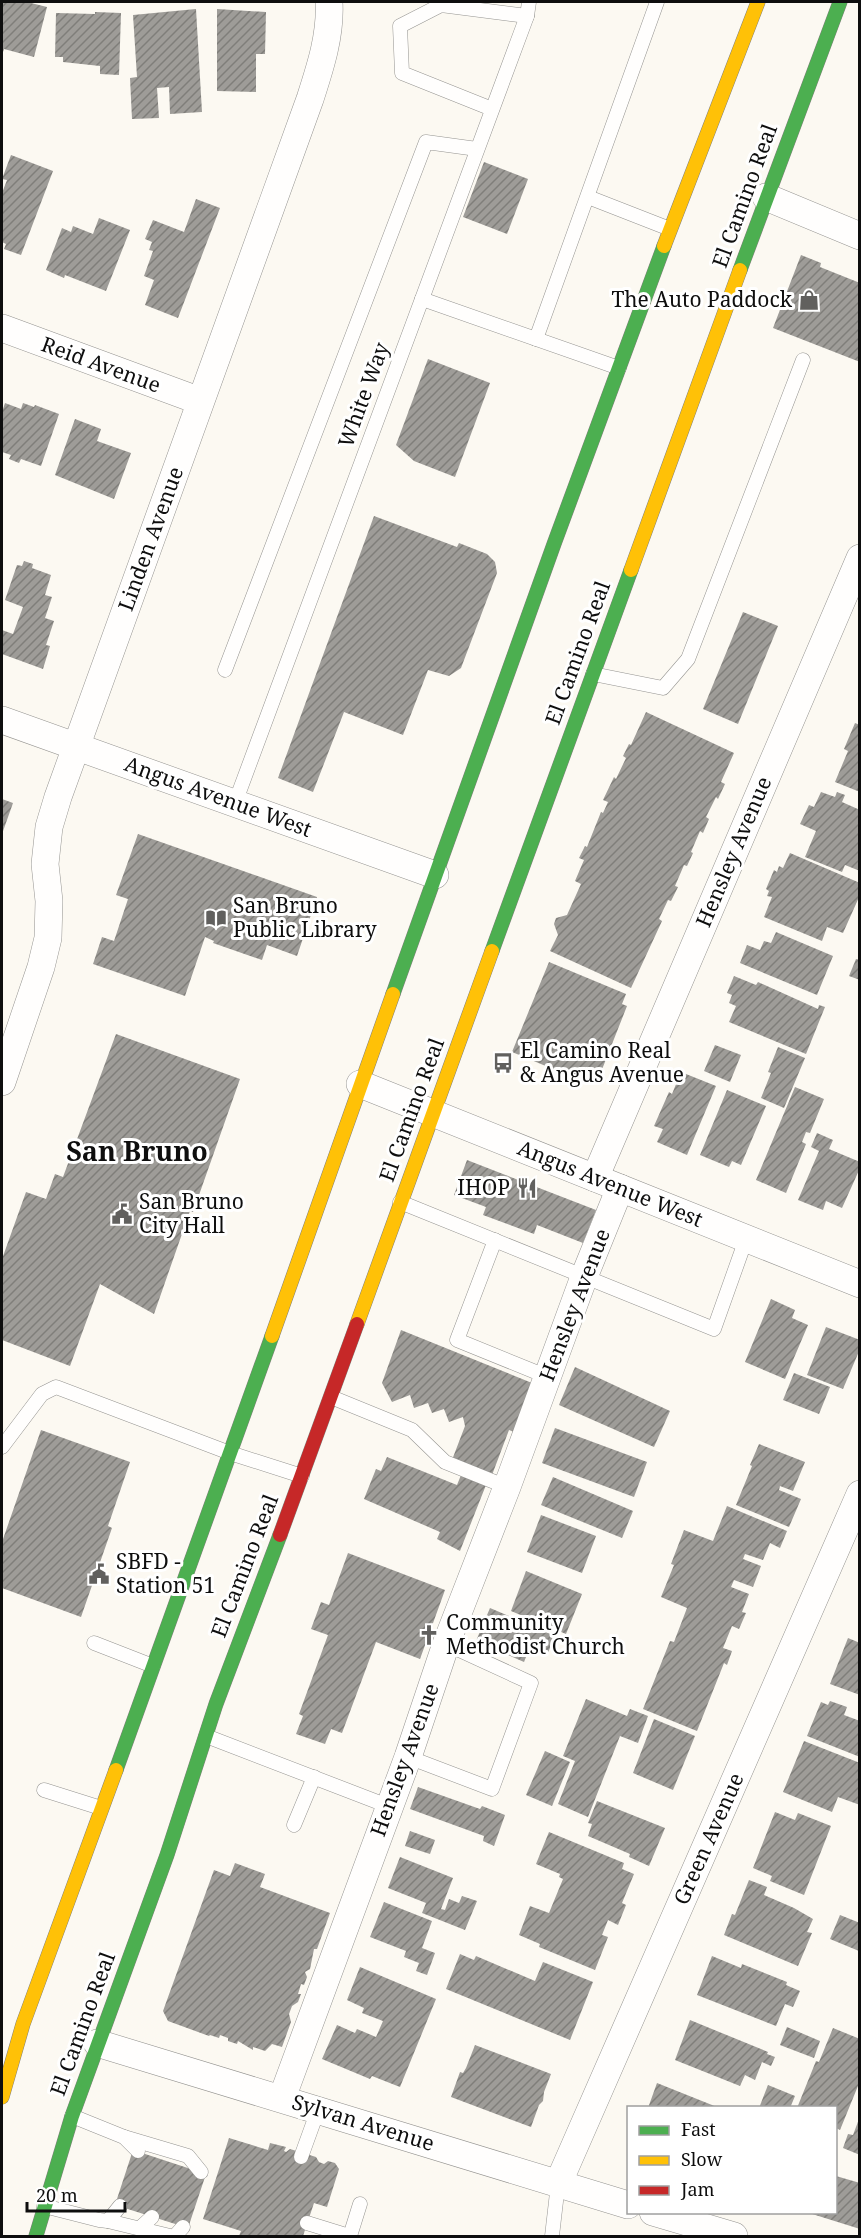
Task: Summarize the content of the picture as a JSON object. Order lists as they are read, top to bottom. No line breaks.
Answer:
{"streets":{"main road":["El Camino Real"],"street":["Reid Avenue","Linden Avenue","Angus Avenue West","Hensley Avenue","Green Avenue","Sylvan Avenue"],"lane":["White Way"]},"crossings":[["El Camino Real","Angus Avenue West"],["El Camino Real","Sylvan Avenue"],["Reid Avenue","Linden Avenue"],["White Way","Angus Avenue West"],["Linden Avenue","Angus Avenue West"],["Angus Avenue West","Hensley Avenue"],["Hensley Avenue","Sylvan Avenue"],["Green Avenue","Sylvan Avenue"]],"districts":["San Bruno"],"places":{"shop":["The Auto Paddock"],"library":["San Bruno Public Library"],"bus stop":["El Camino Real & Angus Avenue"],"restaurant":["IHOP"],"public building":["San Bruno City Hall","SBFD - Station 51"],"church":["Community Methodist Church"]},"legend":["Fast","Slow","Jam"],"scale_bar":"20 m"}
